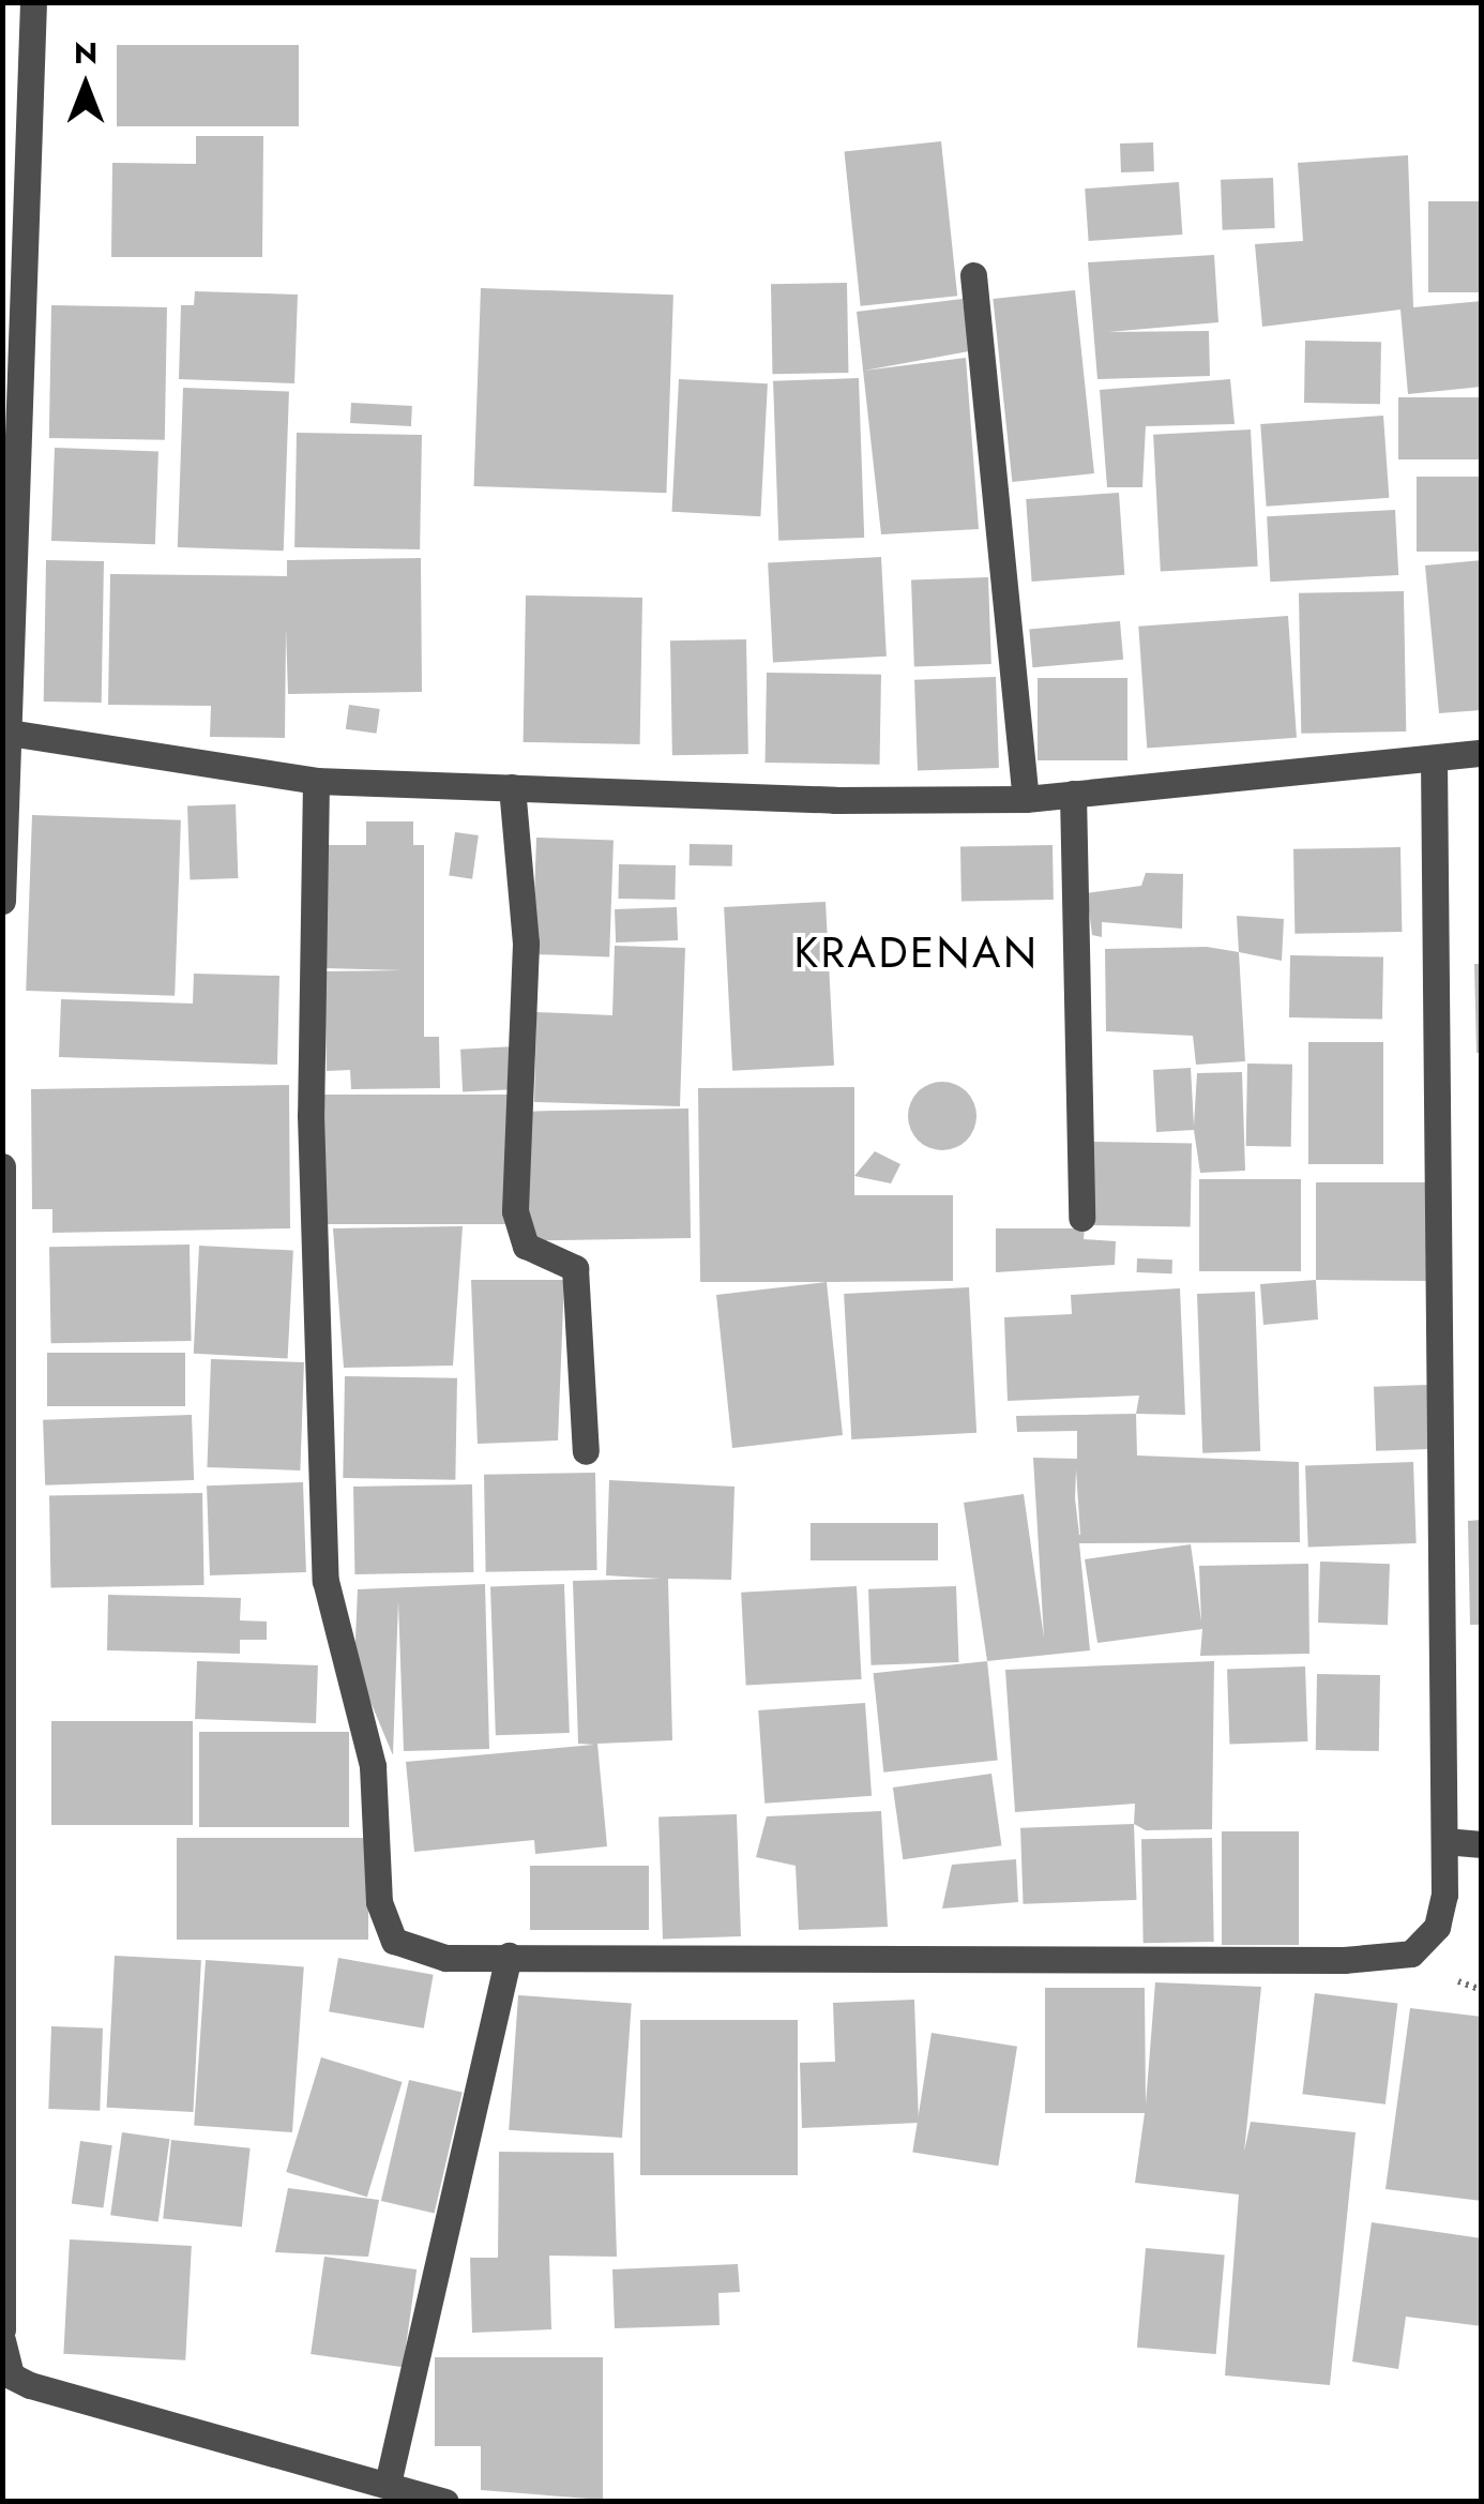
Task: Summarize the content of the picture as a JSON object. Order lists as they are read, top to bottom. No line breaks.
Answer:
{"districts":["KRADENAN"],"north":"top"}
